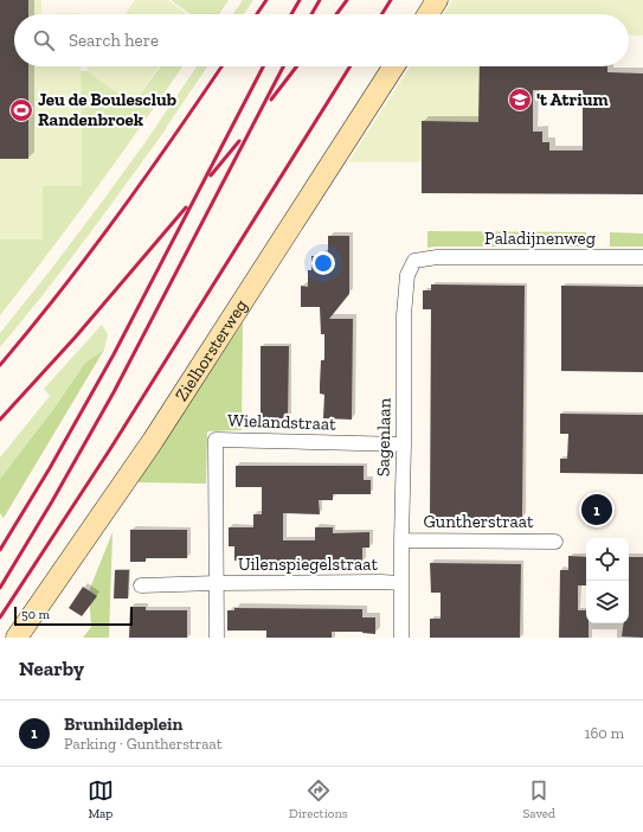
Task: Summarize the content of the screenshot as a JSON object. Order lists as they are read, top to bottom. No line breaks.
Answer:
{"streets":{"main road":["Zielhorsterweg"],"street":["Paladijnenweg","Wielandstraat","Sagenlaan","Guntherstraat","Uilenspiegelstraat"]},"crossings":[["Paladijnenweg","Sagenlaan"],["Wielandstraat","Sagenlaan"],["Wielandstraat","Uilenspiegelstraat"],["Sagenlaan","Guntherstraat"],["Sagenlaan","Uilenspiegelstraat"]],"places":{"school or university":["'t Atrium"],"sports":["Jeu de Boulesclub Randenbroek"]},"scale_bar":"50 m","page":{"search":"Search here","pins":"1","scale":"50 m","heading":"Nearby","list":[{"mark":"1","name":"Brunhildeplein","note":"Parking · Guntherstraat","value":"160 m"}],"nav":["Map","Directions","Saved"]}}
